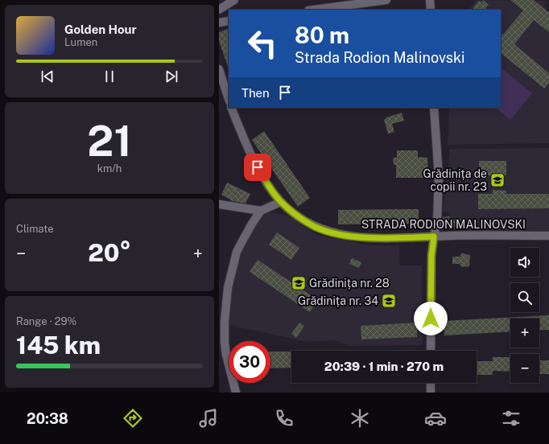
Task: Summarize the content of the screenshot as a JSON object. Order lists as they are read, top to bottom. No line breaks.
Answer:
{"streets":{"street":["STRADA RODION MALINOVSKI"]},"places":{"school or university":["Grădinița de copii nr. 23","Grădinița nr. 28","Grădinița nr. 34"]},"page":{"turn":["80 m","Strada Rodion Malinovski"],"song":["Golden Hour","Lumen"],"then":"Then","tile":[["21","km/h"],"Climate",["Range · 29%","145 km"]],"heat":["−","20°","+"],"map_buttons":["+","−"],"limit":"30","trip":"20:39 · 1 min · 270 m","tabs":"20:38"}}
